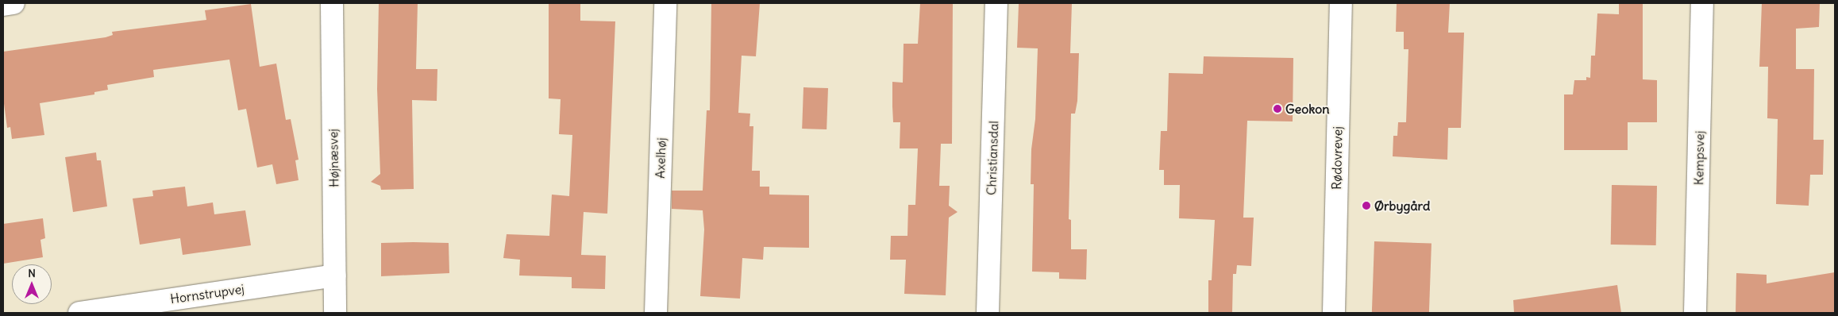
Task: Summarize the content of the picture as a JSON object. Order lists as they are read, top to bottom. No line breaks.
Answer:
{"streets":{"street":["Højnæsvej","Axelhøj","Christiansdal","Rødovrevej","Kempsvej","Hornstrupvej"]},"crossings":[["Højnæsvej","Hornstrupvej"]],"places":["Geokon","Ørbygård"],"north":"top"}
